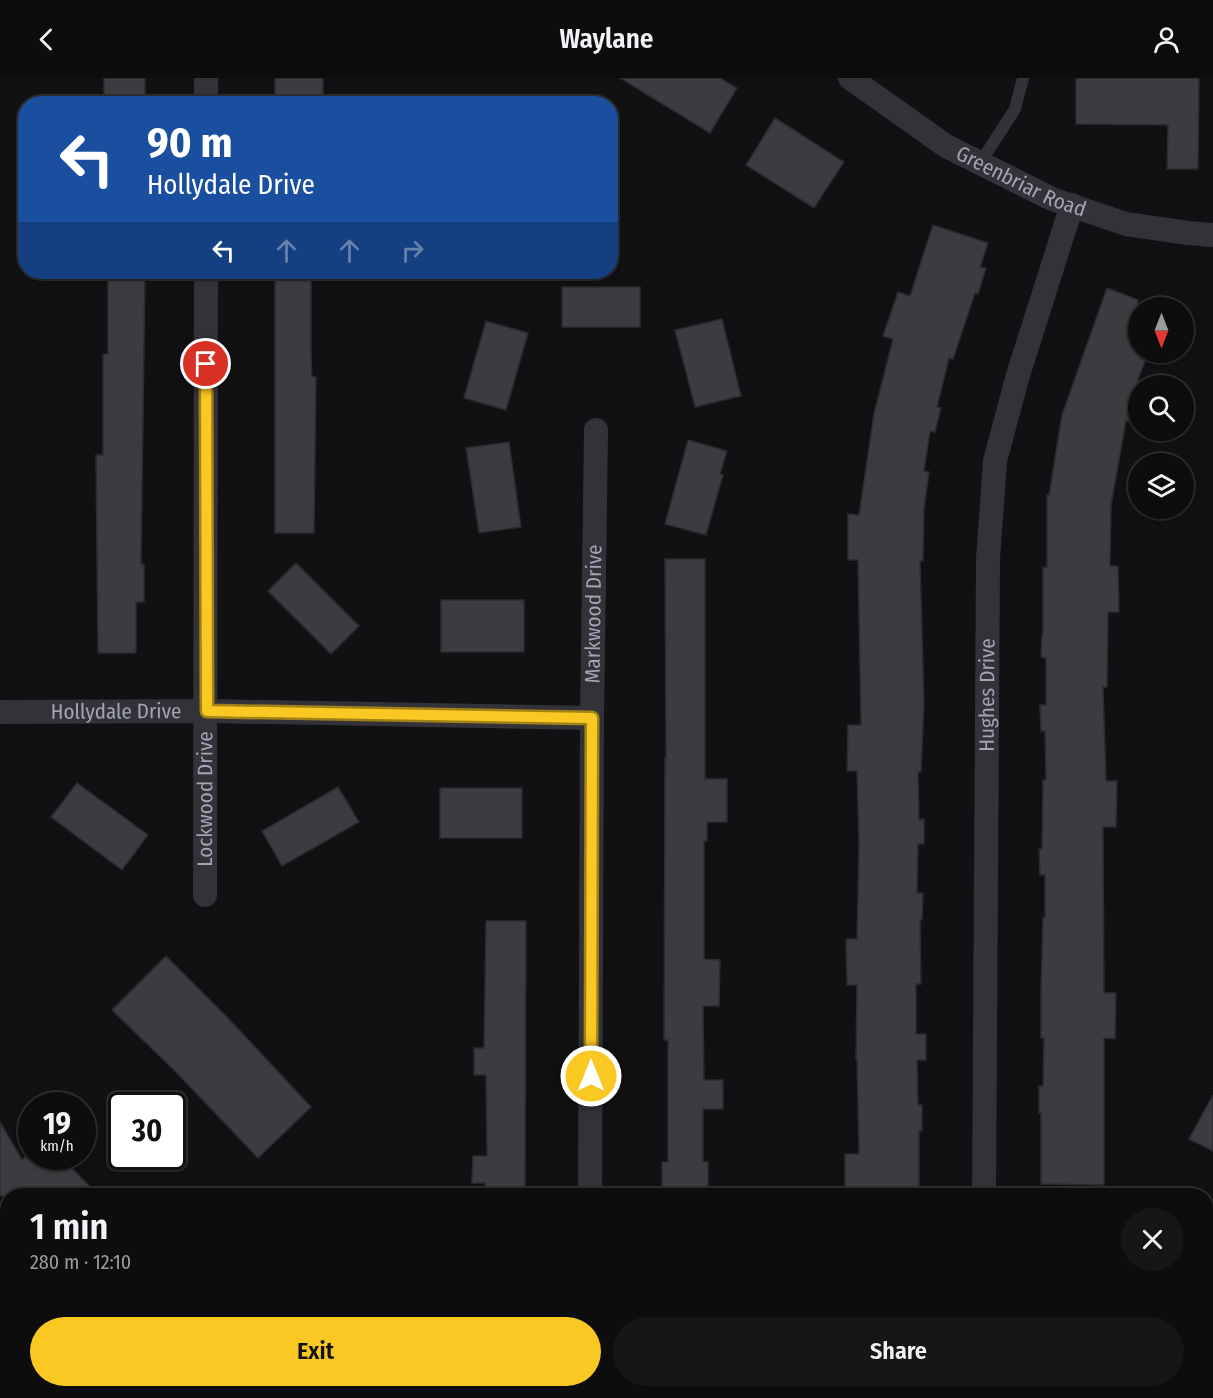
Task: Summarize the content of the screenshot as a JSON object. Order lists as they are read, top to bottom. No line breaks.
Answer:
{"streets":{"street":["Greenbriar Road","Markwood Drive","Hughes Drive","Hollydale Drive","Lockwood Drive"]},"crossings":[["Greenbriar Road","Hughes Drive"],["Markwood Drive","Hollydale Drive"],["Hollydale Drive","Lockwood Drive"]],"north":"bottom","page":{"header":"Waylane","turn":["90 m","Hollydale Drive"],"speed":"19 km/h","limit":"30","heading":["1 min","280 m · 12:10"],"buttons":["Exit","Share"]}}
